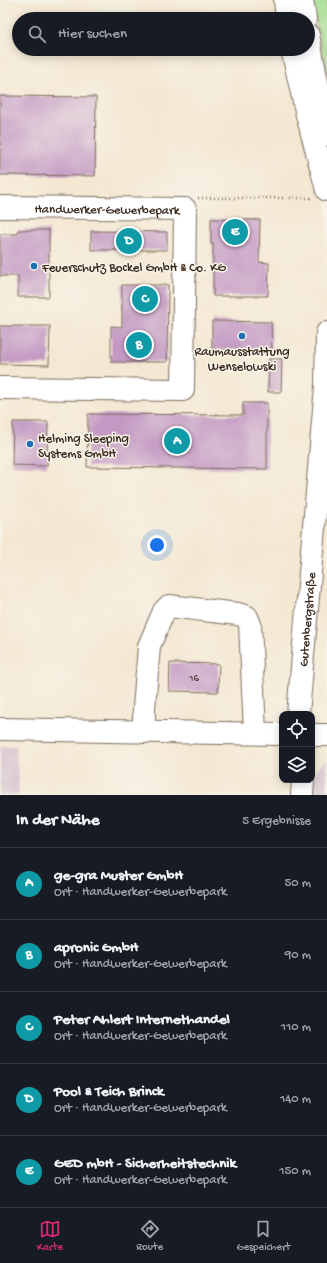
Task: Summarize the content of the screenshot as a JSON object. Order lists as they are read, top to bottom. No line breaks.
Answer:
{"streets":{"street":["Handwerker-Gewerbepark","Gutenbergstraße"]},"places":["Feuerschutz Bockel GmbH & Co. KG","Raumausstattung Wenselowski","Helming Sleeping Systems GmbH"],"house_numbers":["16"],"page":{"search":"Hier suchen","pins":["E","D","C","B","A"],"heading":["In der Nähe","5 Ergebnisse"],"list":[{"mark":"A","name":"ge-gra Muster GmbH","note":"Ort · Handwerker-Gewerbepark","value":"50 m"},{"mark":"B","name":"apronic GmbH","note":"Ort · Handwerker-Gewerbepark","value":"90 m"},{"mark":"C","name":"Peter Ahlert Internethandel","note":"Ort · Handwerker-Gewerbepark","value":"110 m"},{"mark":"D","name":"Pool & Teich Brinck","note":"Ort · Handwerker-Gewerbepark","value":"140 m"},{"mark":"E","name":"GED mbH - Sicherheitstechnik","note":"Ort · Handwerker-Gewerbepark","value":"150 m"}],"nav":["Karte","Route","Gespeichert"]}}
